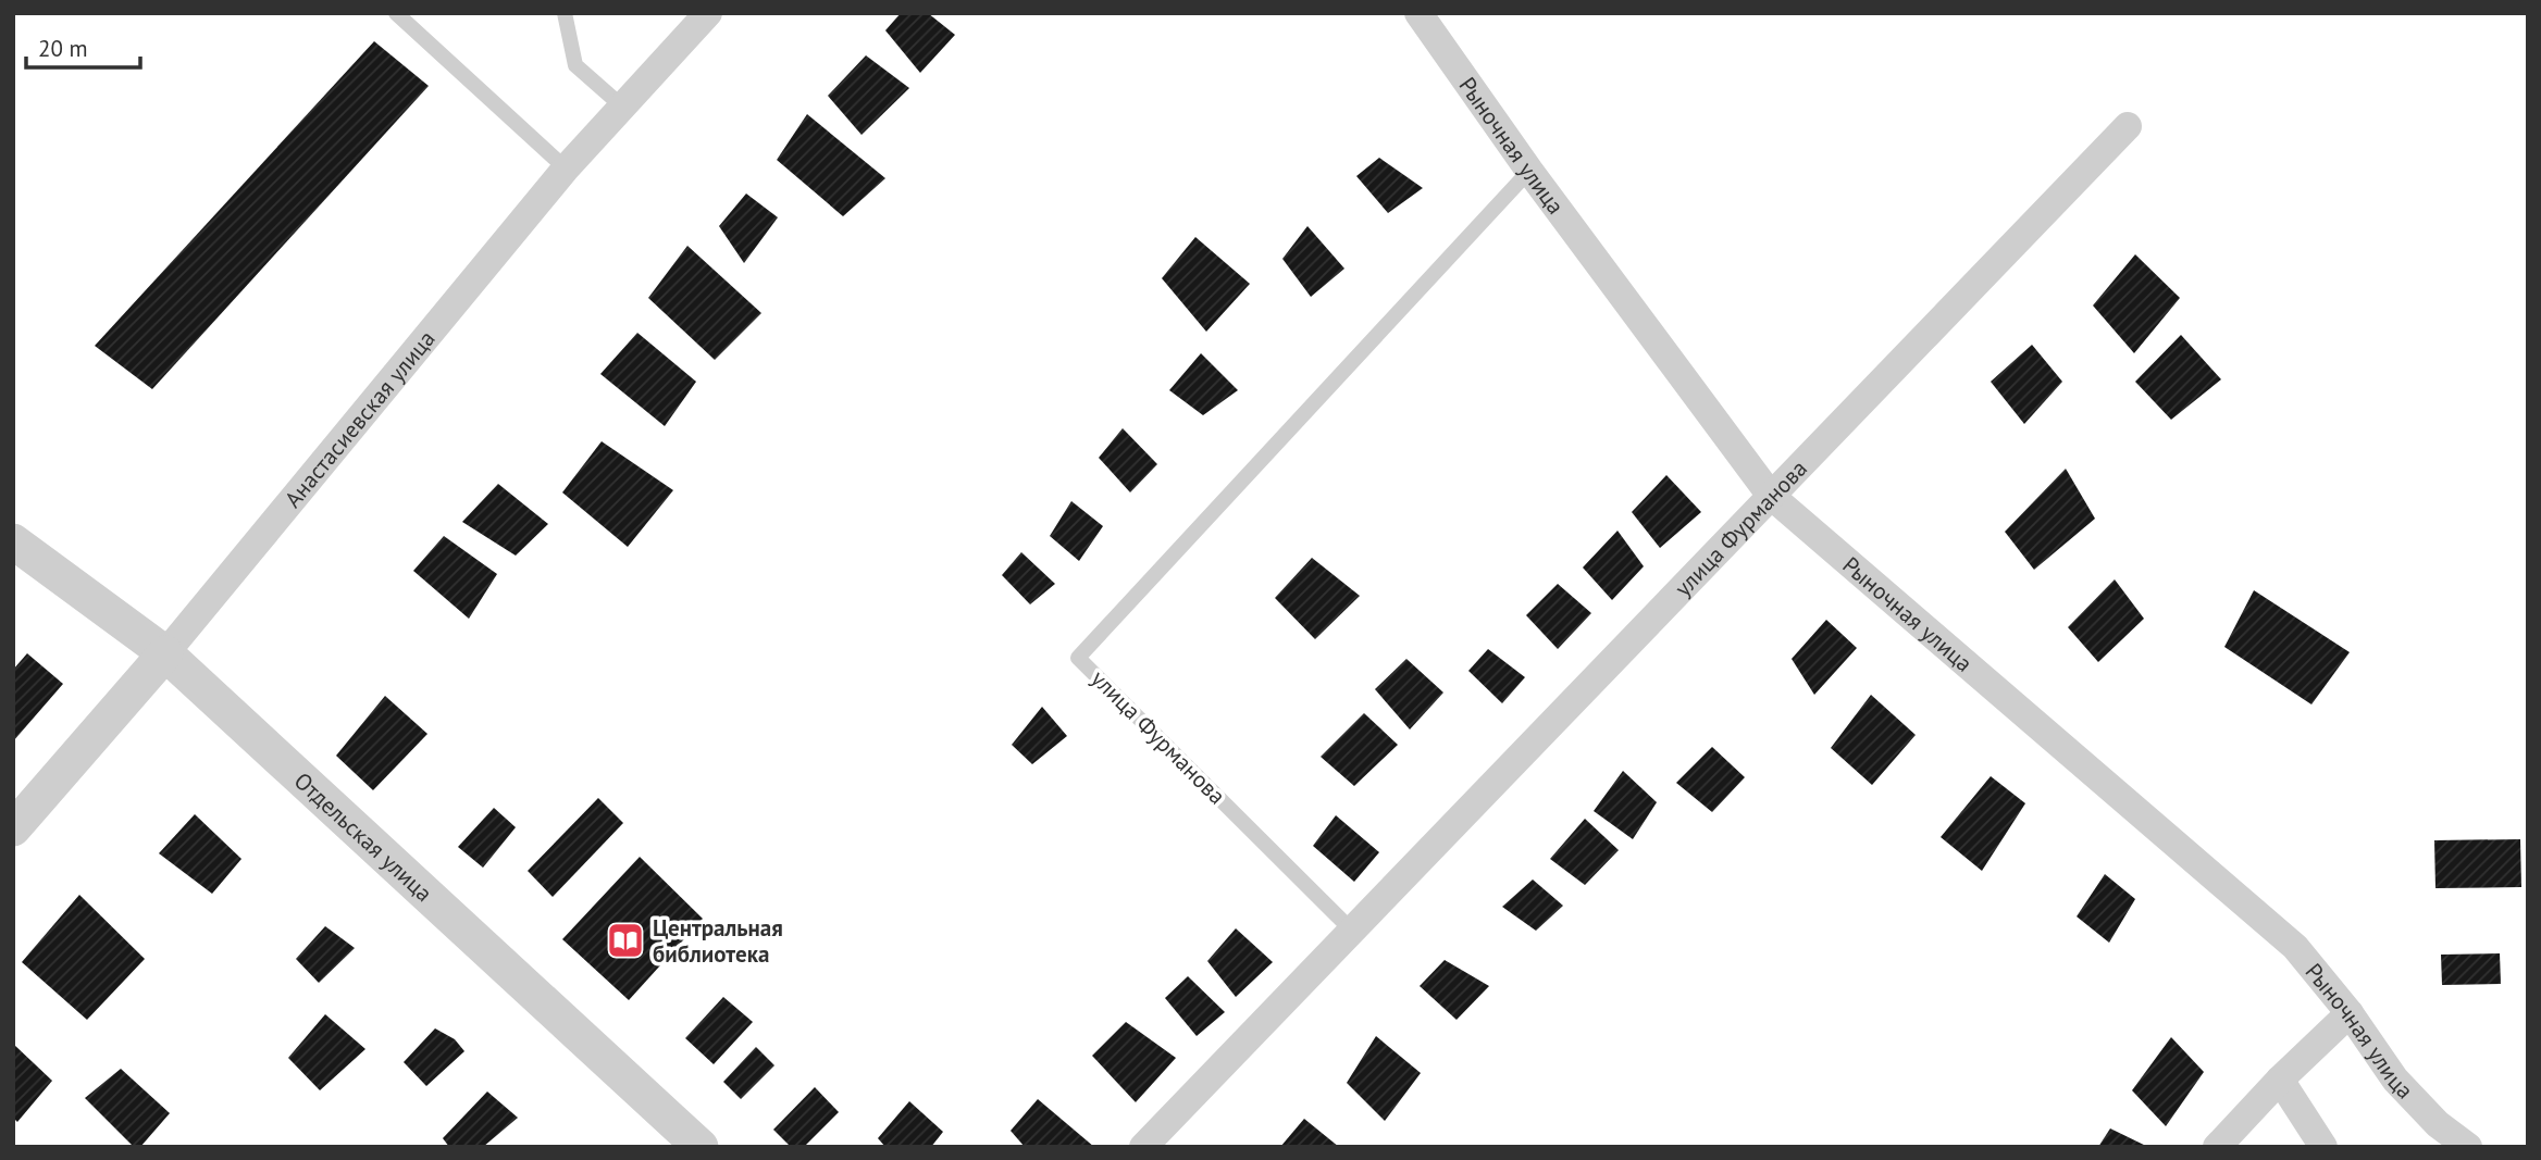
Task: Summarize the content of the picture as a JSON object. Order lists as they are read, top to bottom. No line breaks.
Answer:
{"streets":{"street":["Рыночная улица","Анастасиевская улица","улица Фурманова","Отдельская улица"]},"crossings":[["Рыночная улица","улица Фурманова"],["Анастасиевская улица","Отдельская улица"]],"places":{"library":["Центральная библиотека"]},"scale_bar":"20 m"}
